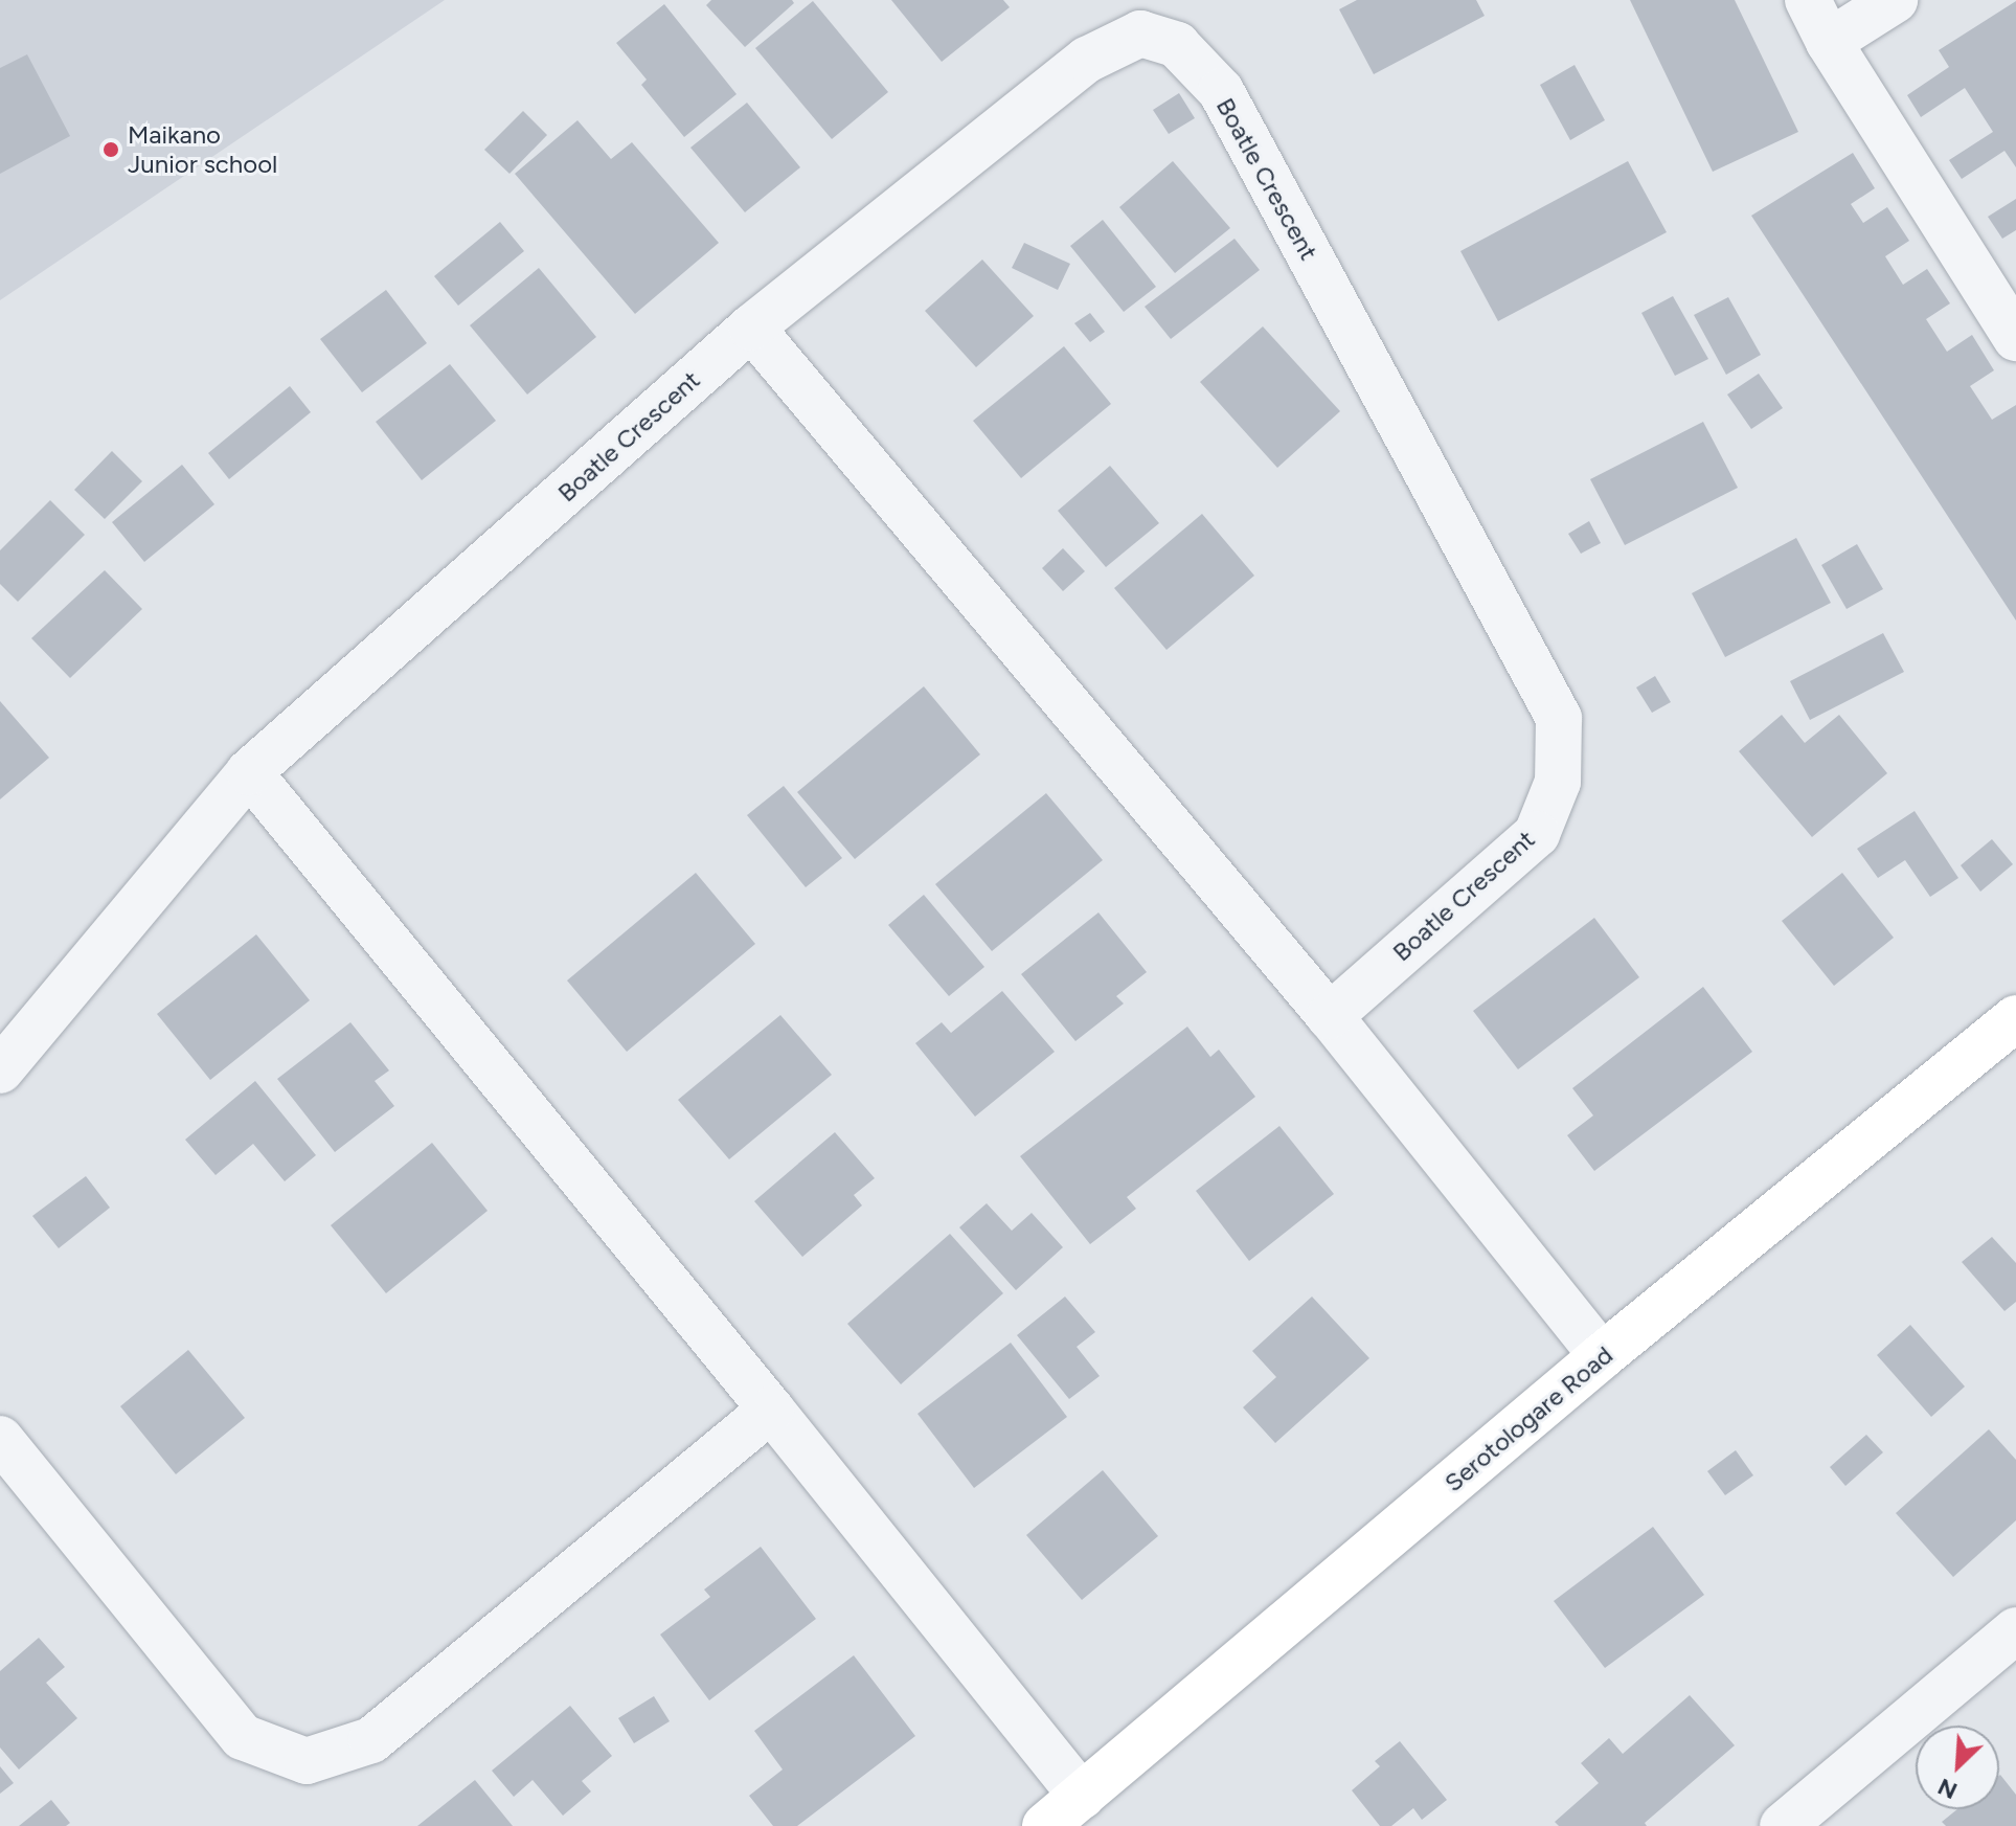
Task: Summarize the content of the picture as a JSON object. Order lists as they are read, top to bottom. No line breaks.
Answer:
{"streets":{"street":["Boatle Crescent","Serotologare Road"]},"places":["Maikano Junior school"],"north":"bottom left"}
